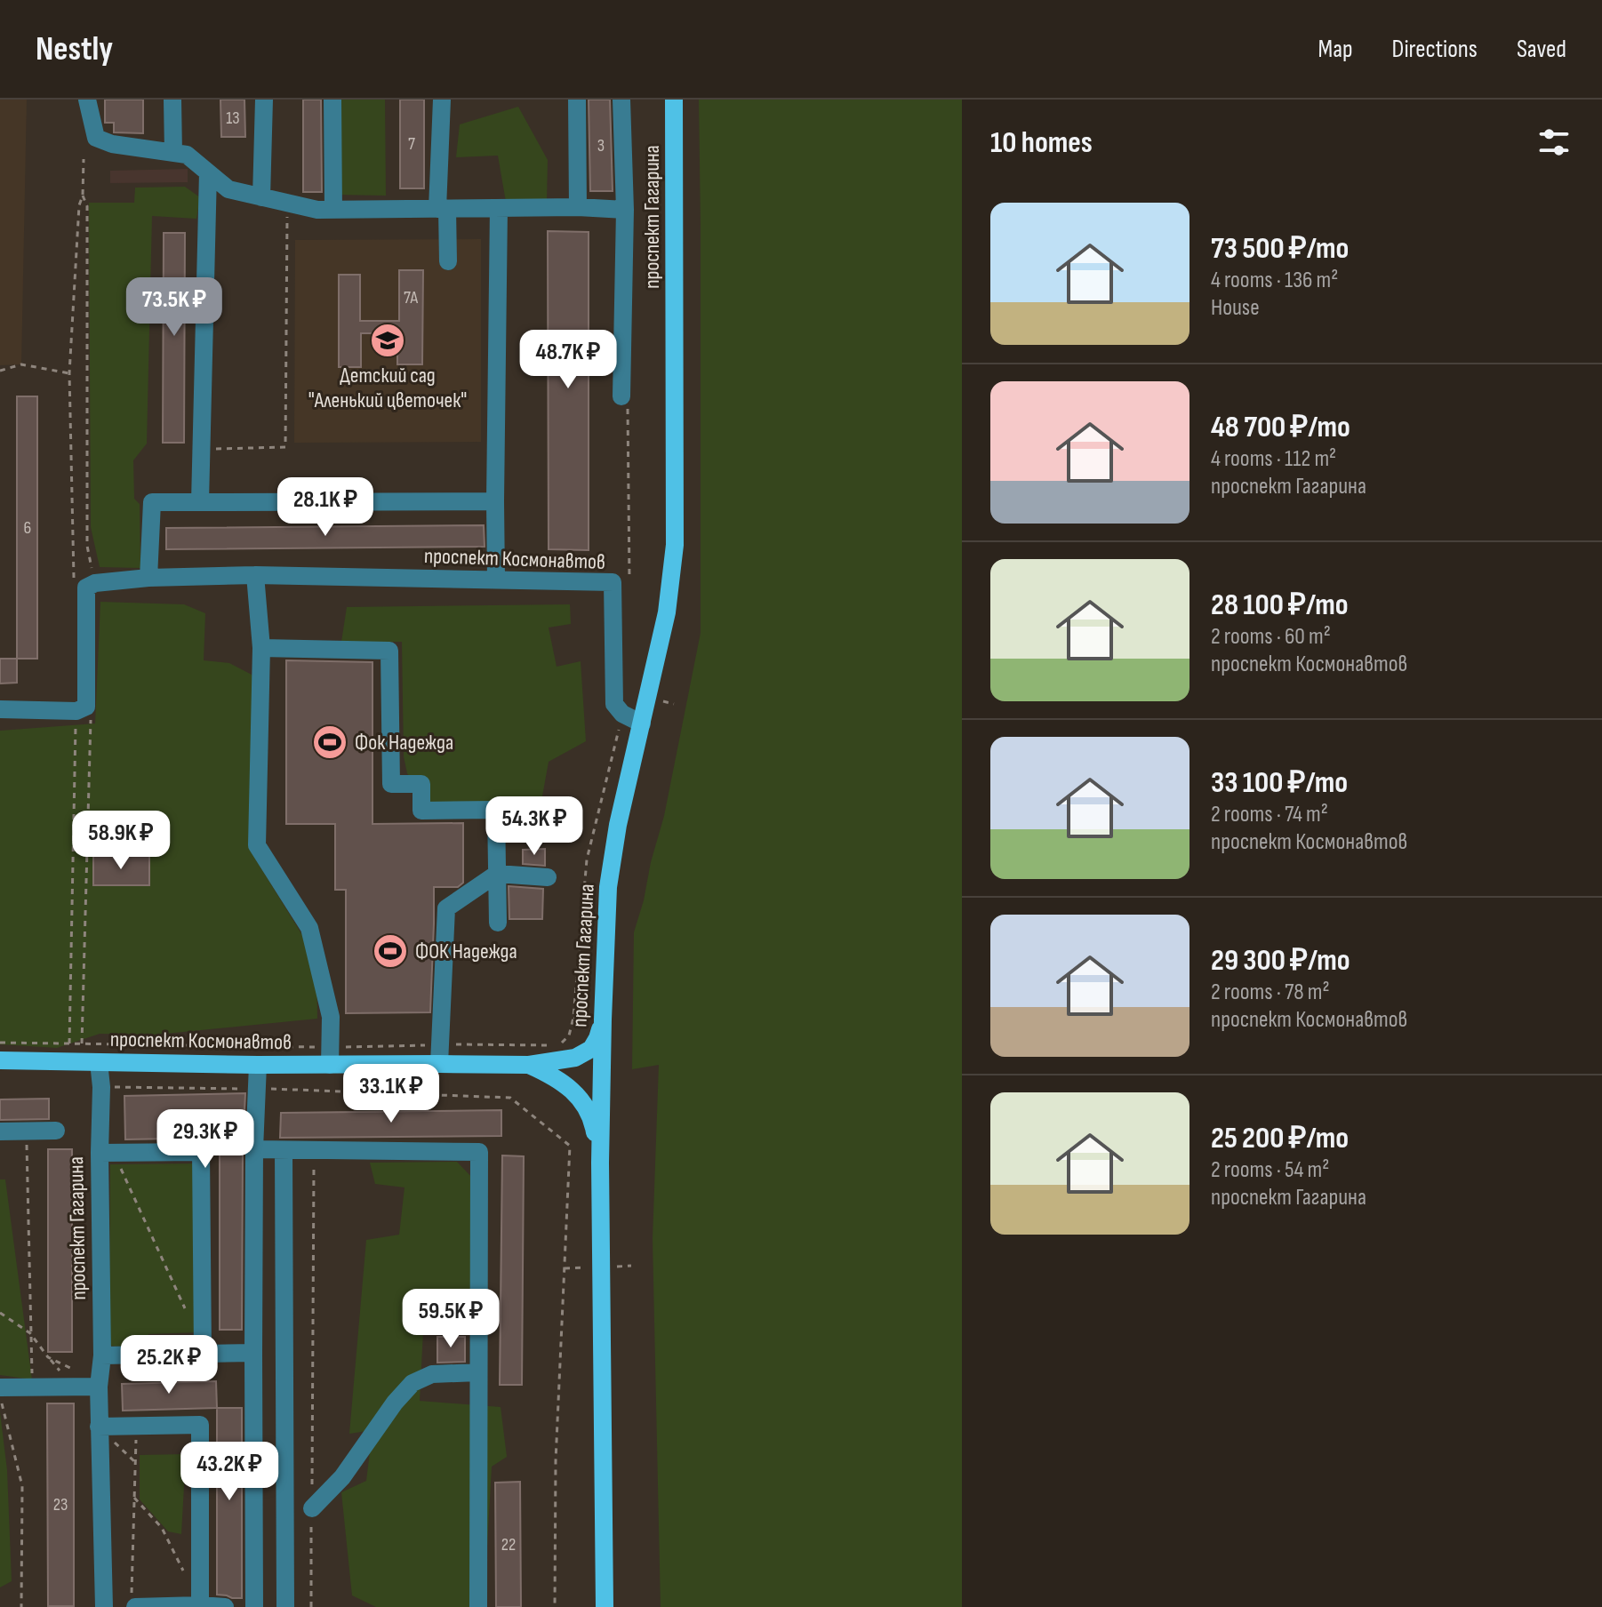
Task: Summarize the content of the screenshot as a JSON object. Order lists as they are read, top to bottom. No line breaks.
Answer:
{"streets":{"main road":["проспект Гагарина","проспект Космонавтов"]},"crossings":[["проспект Гагарина","проспект Космонавтов"]],"places":{"school or university":["Детский сад \"Аленький цветочек\""],"sports":["Фок Надежда","ФОК Надежда"]},"house_numbers":["13","7","3","7А","6","23","22"],"page":{"header":"Nestly","nav":["Map","Directions","Saved"],"heading":"10 homes","list":[{"name":"73 500 ₽/mo","note":"4 rooms · 136 m² · House"},{"name":"48 700 ₽/mo","note":"4 rooms · 112 m² · проспект Гагарина"},{"name":"28 100 ₽/mo","note":"2 rooms · 60 m² · проспект Космонавтов"},{"name":"33 100 ₽/mo","note":"2 rooms · 74 m² · проспект Космонавтов"},{"name":"29 300 ₽/mo","note":"2 rooms · 78 m² · проспект Космонавтов"},{"name":"25 200 ₽/mo","note":"2 rooms · 54 m² · проспект Гагарина"}],"price":["73.5K ₽","48.7K ₽","28.1K ₽","54.3K ₽","58.9K ₽","33.1K ₽","29.3K ₽","59.5K ₽","25.2K ₽","43.2K ₽"]}}
